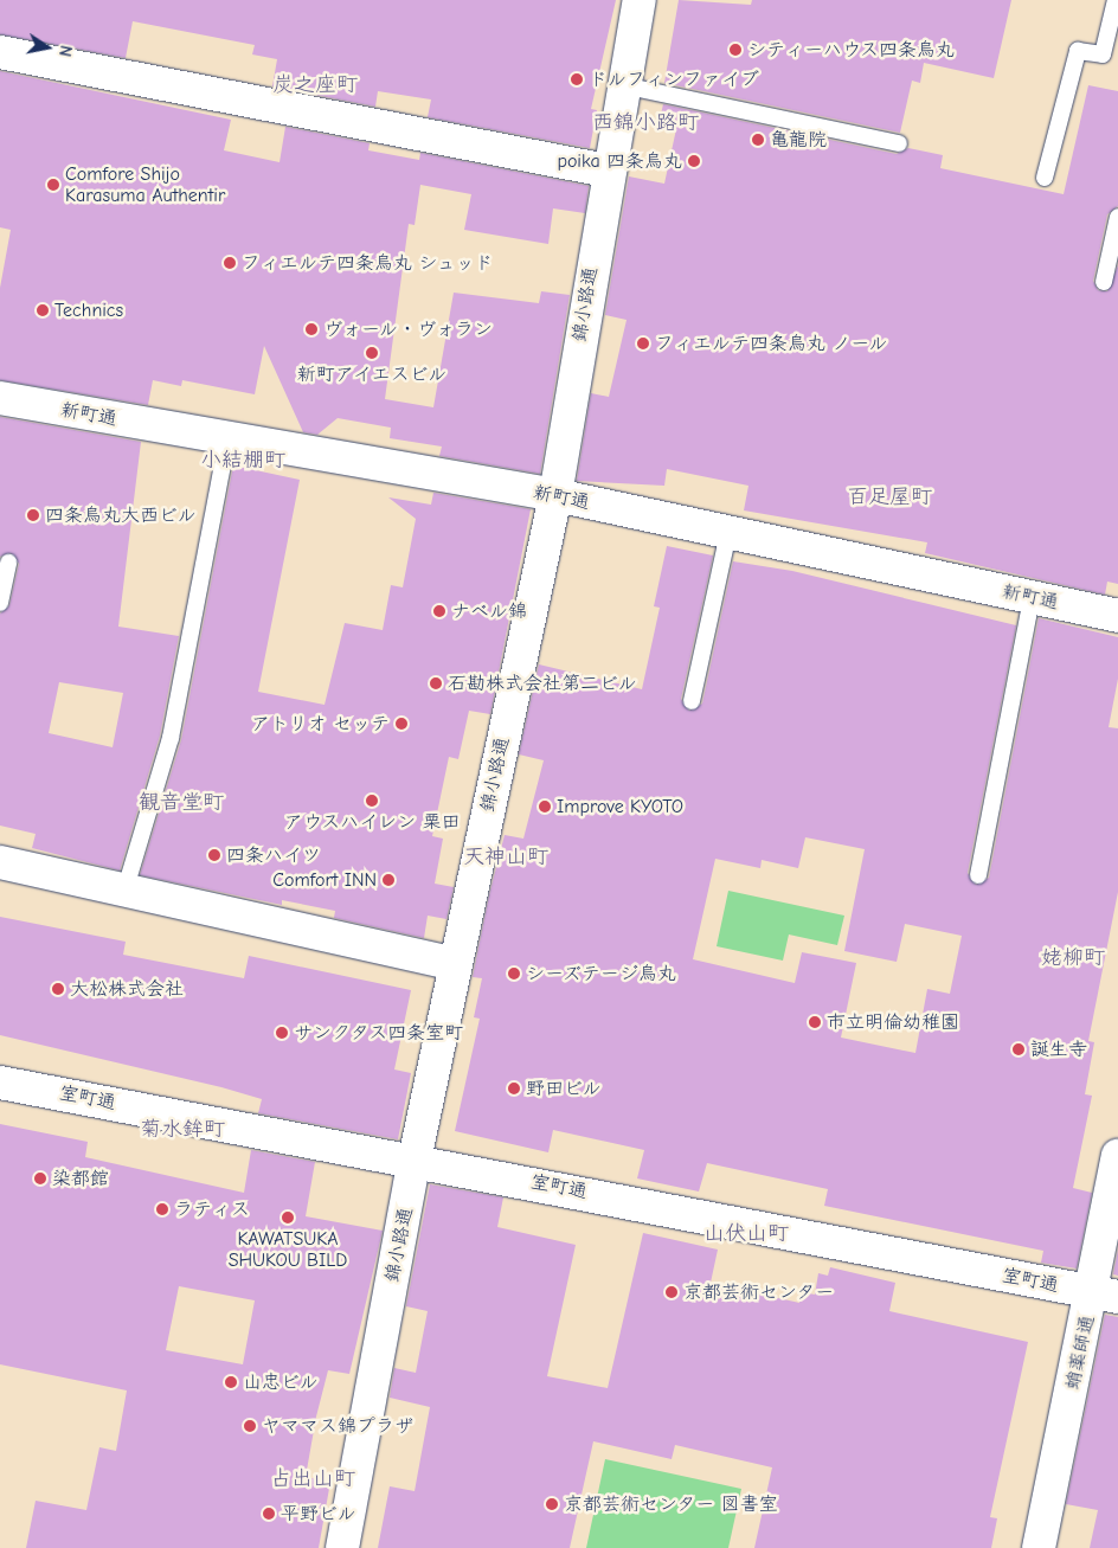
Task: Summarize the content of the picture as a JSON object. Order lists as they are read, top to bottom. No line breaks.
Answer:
{"streets":{"street":["錦小路通","新町通","室町通","蛸薬師通"]},"crossings":[["錦小路通","新町通"],["錦小路通","室町通"],["室町通","蛸薬師通"]],"districts":["炭之座町","西錦小路町","小結棚町","百足屋町","観音堂町","天神山町","姥柳町","菊水鉾町","山伏山町","占出山町"],"places":["シティーハウス四条烏丸","ドルフィンファイブ","亀龍院","poika 四条烏丸","Comfore Shijo Karasuma Authentir","フィエルテ四条烏丸 シュッド","Technics","ヴォール・ヴォラン","フィエルテ四条烏丸 ノール","新町アイエスビル","四条烏丸大西ビル","ナベル錦","石勘株式会社第二ビル","アトリオ セッテ","アウスハイレン 栗田","Improve KYOTO","四条ハイツ","Comfort INN","シーズテージ烏丸","大松株式会社","市立明倫幼稚園","サンクタス四条室町","誕生寺","野田ビル","染都館","ラティス","KAWATSUKA SHUKOU BILD","京都芸術センター","山忠ビル","ヤママス錦プラザ","京都芸術センター 図書室","平野ビル"],"north":"right"}
